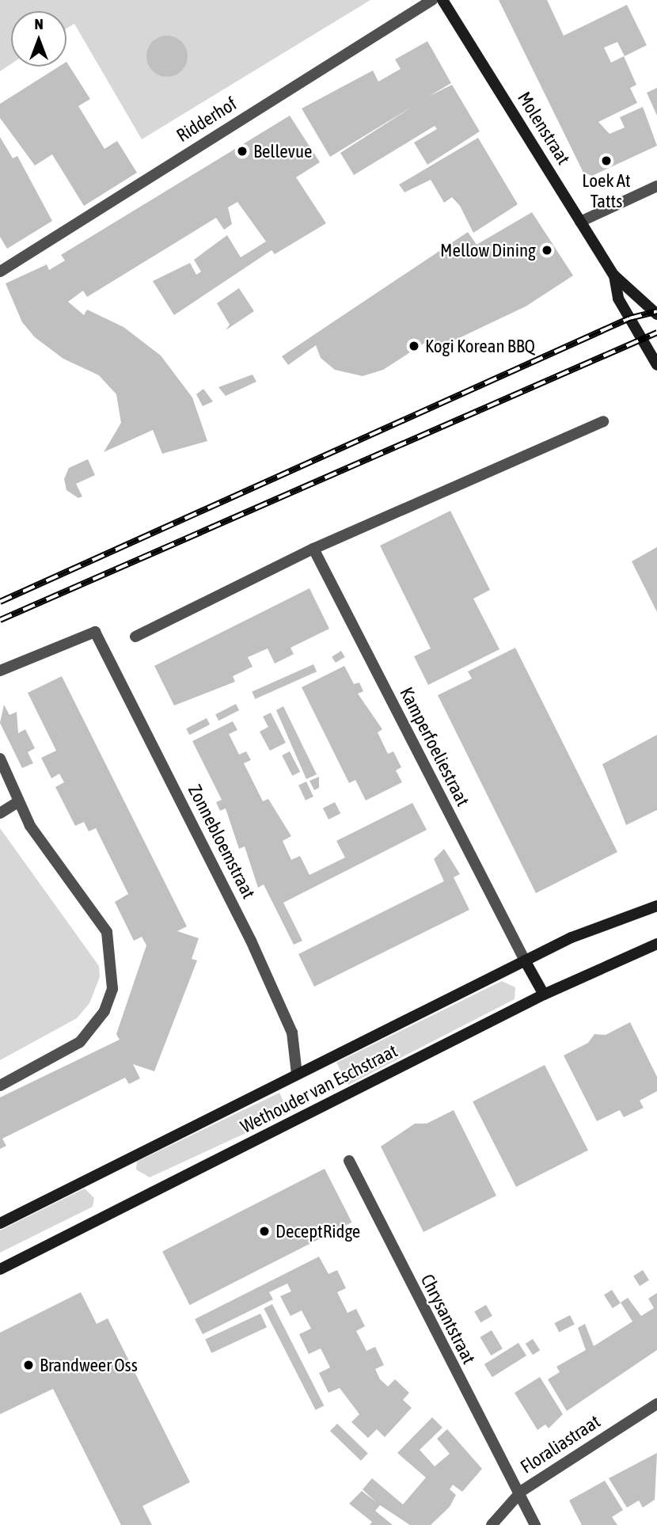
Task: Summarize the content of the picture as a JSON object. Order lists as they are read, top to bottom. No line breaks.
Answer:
{"streets":{"street":["Ridderhof","Molenstraat","Kamperfoeliestraat","Zonnebloemstraat","Wethouder van Eschstraat","Chrysantstraat","Floraliastraat"]},"crossings":[["Kamperfoeliestraat","Wethouder van Eschstraat"],["Zonnebloemstraat","Wethouder van Eschstraat"],["Chrysantstraat","Floraliastraat"]],"places":["Bellevue","Loek At Tatts","Mellow Dining","Kogi Korean BBQ","DeceptRidge","Brandweer Oss"],"north":"top"}
